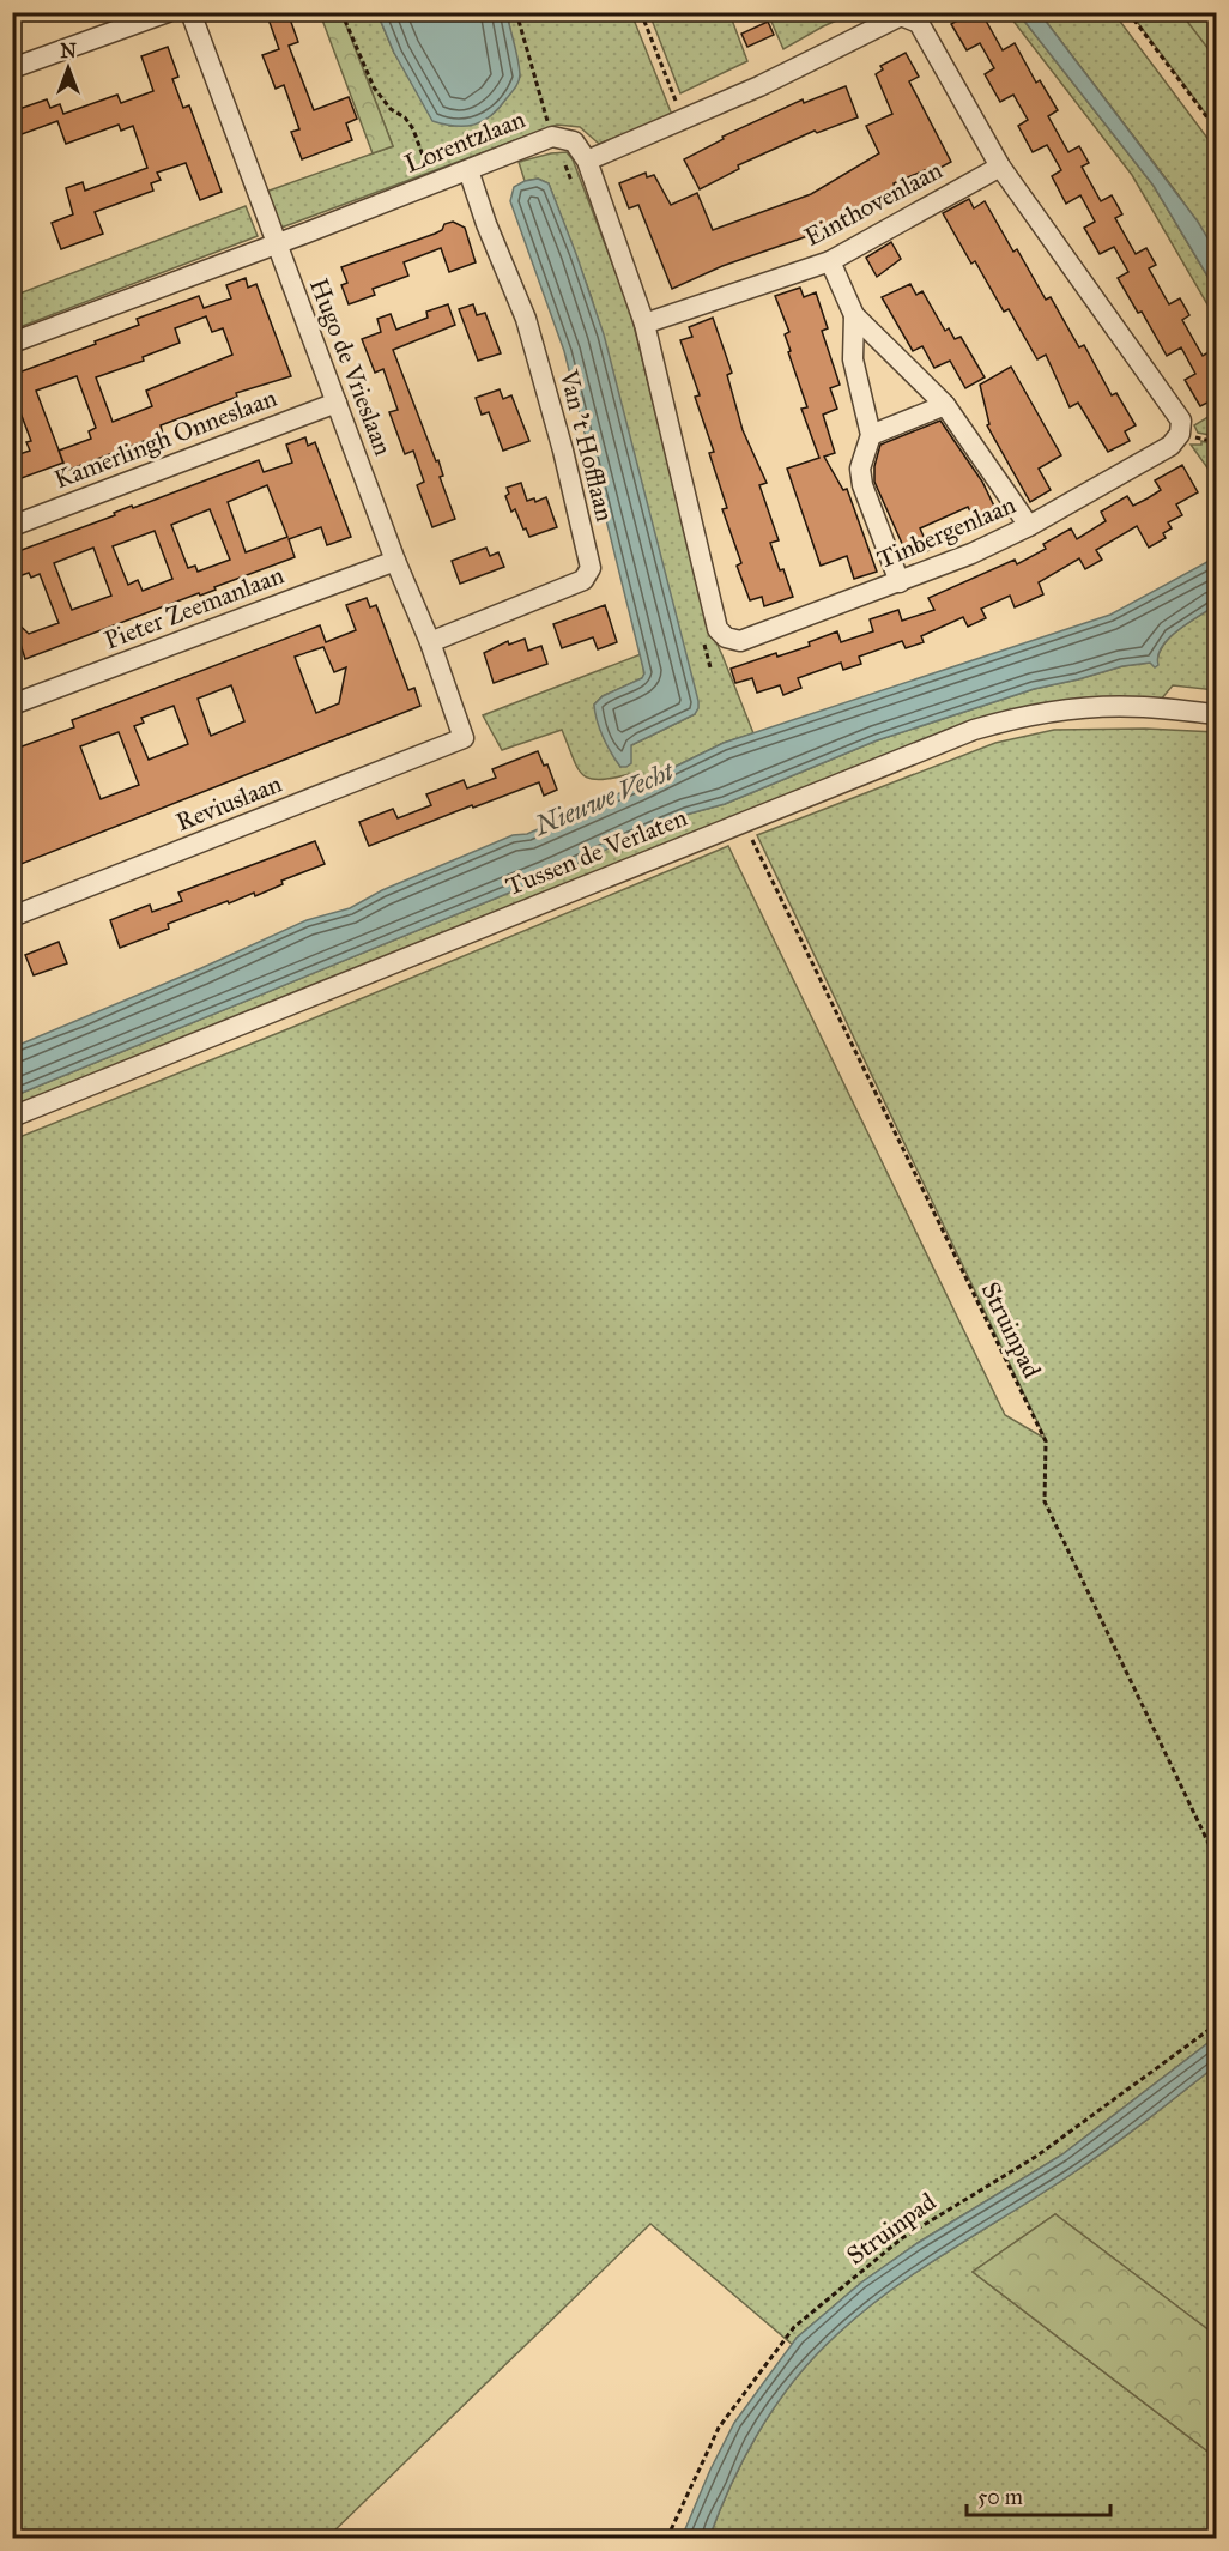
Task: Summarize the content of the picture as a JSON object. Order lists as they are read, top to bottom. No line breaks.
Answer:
{"streets":{"street":["Lorentzlaan","Einthovenlaan","Hugo de Vrieslaan","Kamerlingh Onneslaan","Van 't Hofflaan","Tinbergenlaan","Pieter Zeemanlaan","Reviuslaan","Tussen de Verlaten"],"path":["Struinpad"]},"crossings":[["Lorentzlaan","Hugo de Vrieslaan"],["Lorentzlaan","Van 't Hofflaan"],["Lorentzlaan","Tinbergenlaan"],["Einthovenlaan","Tinbergenlaan"],["Hugo de Vrieslaan","Kamerlingh Onneslaan"],["Hugo de Vrieslaan","Van 't Hofflaan"],["Hugo de Vrieslaan","Pieter Zeemanlaan"],["Hugo de Vrieslaan","Reviuslaan"],["Tussen de Verlaten","Struinpad"]],"water":["Nieuwe Vecht"],"scale_bar":"50 m","north":"top"}
